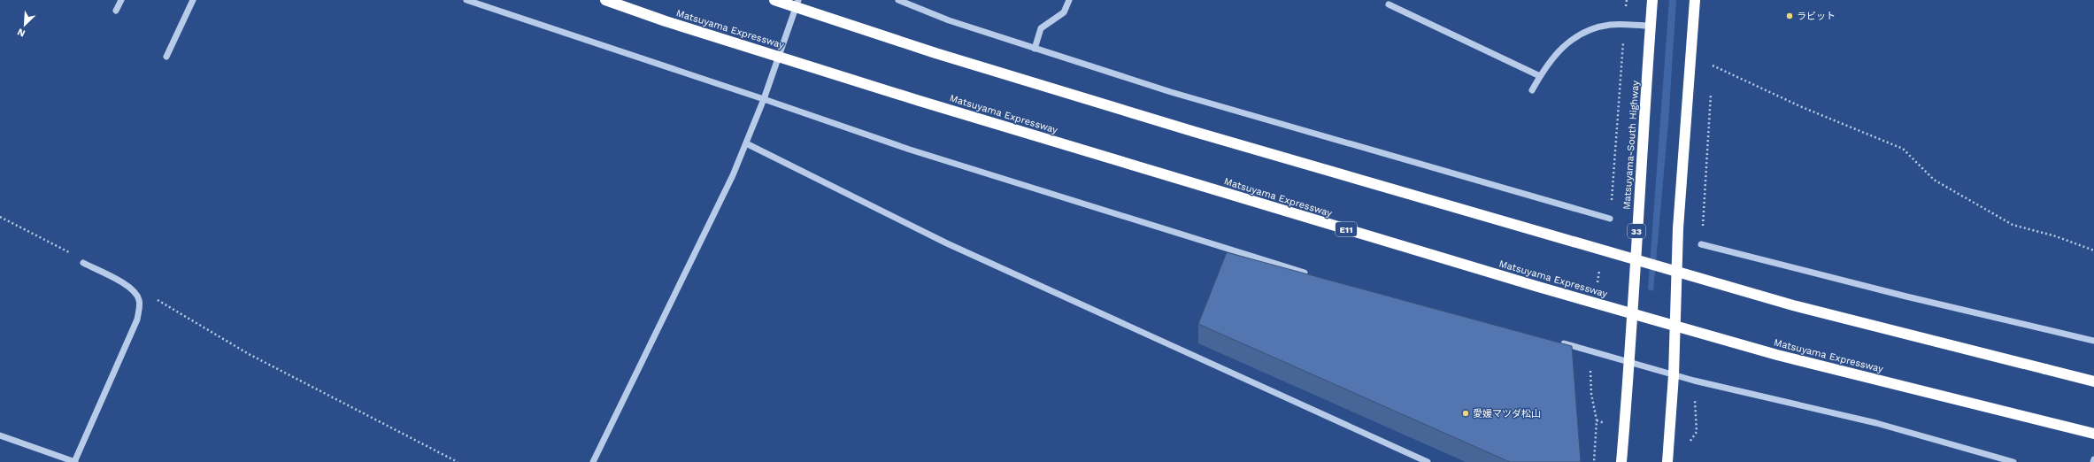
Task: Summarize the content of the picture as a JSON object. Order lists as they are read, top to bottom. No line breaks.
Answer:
{"streets":{"highway":["Matsuyama Expressway","Matsuyama-South Highway","E11","33"]},"places":["ラビット","愛媛マツダ松山"],"north":"bottom left"}
